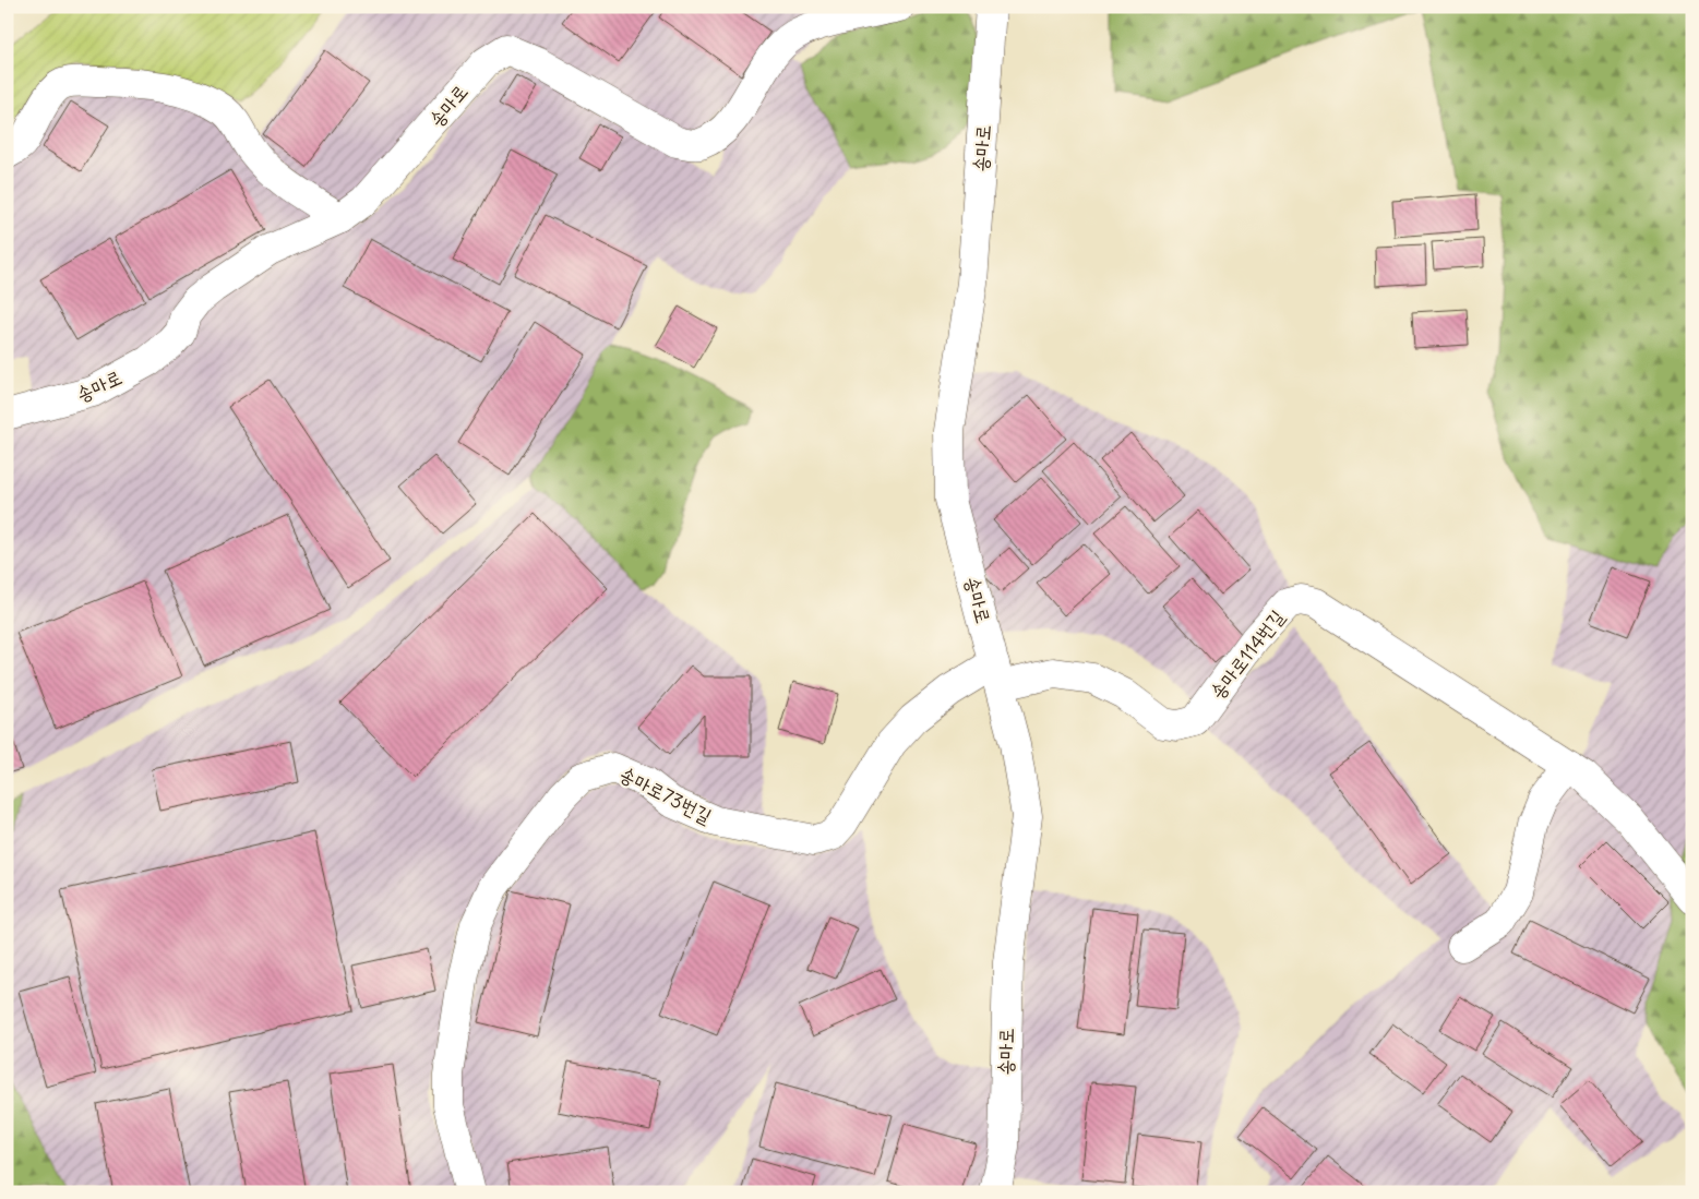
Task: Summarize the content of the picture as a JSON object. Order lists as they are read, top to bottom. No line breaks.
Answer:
{"streets":{"street":["송마로","송마로114번길","송마로73번길"]},"crossings":[["송마로","송마로114번길"],["송마로","송마로73번길"],["송마로114번길","송마로73번길"]]}
